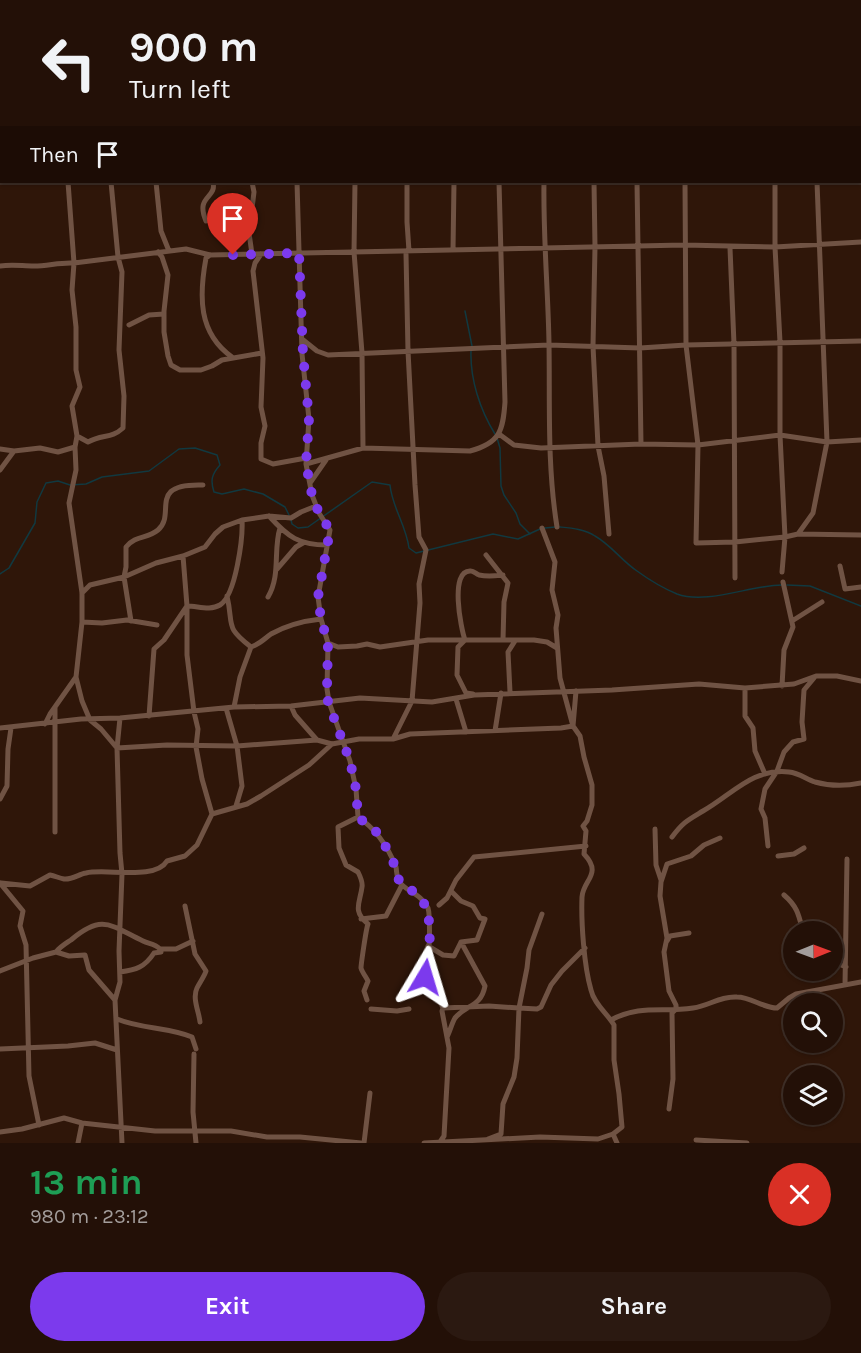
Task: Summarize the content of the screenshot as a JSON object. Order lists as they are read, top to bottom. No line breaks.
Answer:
{"north":"right","page":{"turn":["900 m","Turn left"],"then":"Then","heading":["13 min","980 m · 23:12"],"buttons":["Exit","Share"]}}
